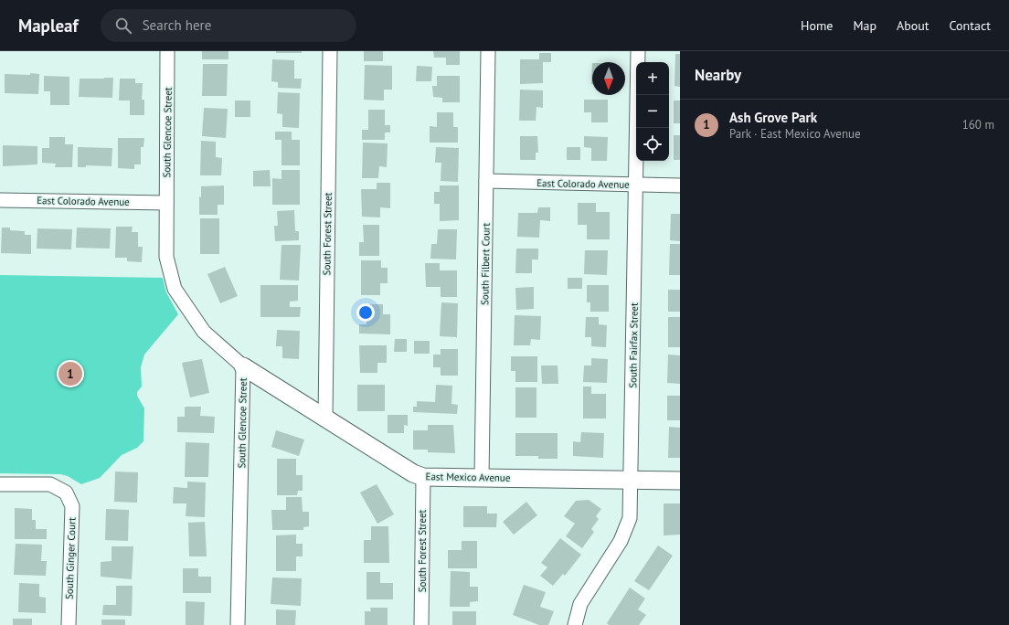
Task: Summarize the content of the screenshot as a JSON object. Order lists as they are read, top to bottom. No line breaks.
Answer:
{"streets":{"street":["South Glencoe Street","East Colorado Avenue","South Forest Street","South Filbert Court","South Fairfax Street","East Mexico Avenue","South Ginger Court"]},"crossings":[["South Glencoe Street","East Colorado Avenue"],["South Glencoe Street","East Mexico Avenue"],["East Colorado Avenue","South Filbert Court"],["East Colorado Avenue","South Fairfax Street"],["South Forest Street","East Mexico Avenue"],["South Filbert Court","East Mexico Avenue"],["South Fairfax Street","East Mexico Avenue"]],"north":"bottom","page":{"header":"Mapleaf","search":"Search here","nav":["Home","Map","About","Contact"],"heading":"Nearby","map_buttons":["+","−"],"list":[{"mark":"1","name":"Ash Grove Park","note":"Park · East Mexico Avenue","value":"160 m"}],"pins":"1"}}
